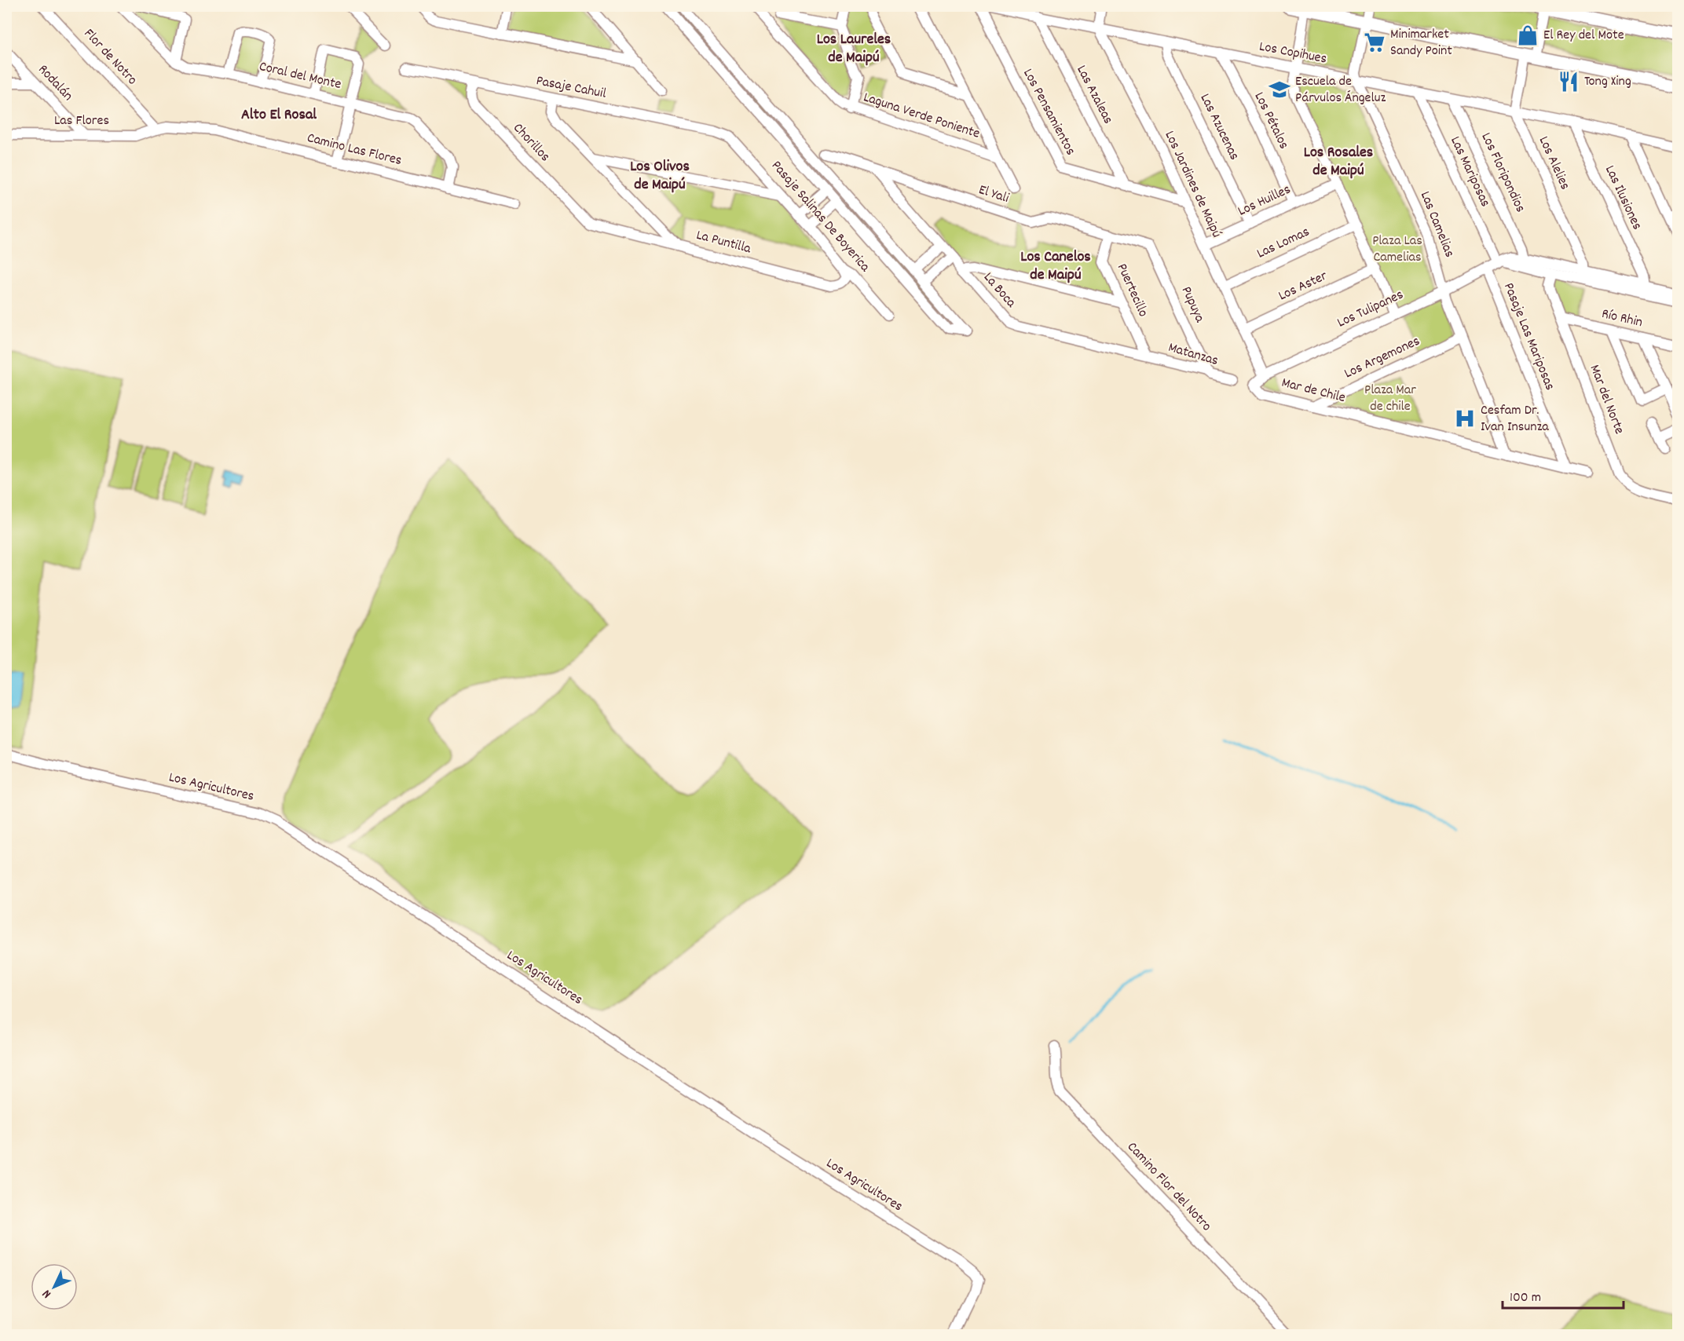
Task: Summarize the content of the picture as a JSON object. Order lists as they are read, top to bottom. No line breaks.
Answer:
{"streets":{"street":["Los Copihues","Flor de Notro","Coral del Monte","Rodalán","Pasaje Cahuil","Las Azaleas","Los Pensamientos","Laguna Verde Poniente","Las Flores","Los Pétalos","Las Azucenas","Chorillos","Camino Las Flores","Los Alelies","Las Mariposas","Los Floripondios","Los Jardines de Maipú","El Yali","Las Ilusiones","Los Huilles","Pasaje Salinas De Boyerica","Las Camelias","La Puntilla","Las Lomas","Los Aster","La Boca","Puertecillo","Pupuya","Los Tulipanes","Río Rhin","Pasaje Las Mariposas","Matanzas","Los Argemones","Mar de Chile","Mar del Norte","Los Agricultores","Camino Flor del Notro"]},"crossings":[["Los Copihues","Las Azaleas"],["Los Copihues","Los Pétalos"],["Los Copihues","Las Azucenas"],["Los Copihues","Los Alelies"],["Los Copihues","Las Mariposas"],["Los Copihues","Los Floripondios"],["Los Copihues","Los Jardines de Maipú"],["Los Copihues","Las Ilusiones"],["Los Copihues","Las Camelias"],["Flor de Notro","Las Flores"],["Flor de Notro","Camino Las Flores"],["Coral del Monte","Camino Las Flores"],["Rodalán","Las Flores"],["Pasaje Cahuil","Chorillos"],["Pasaje Cahuil","Pasaje Salinas De Boyerica"],["Las Azaleas","Los Pensamientos"],["Los Pensamientos","Los Jardines de Maipú"],["Las Flores","Camino Las Flores"],["Los Pétalos","Los Huilles"],["Las Azucenas","Los Huilles"],["Chorillos","La Puntilla"],["Los Alelies","Los Tulipanes"],["Las Mariposas","Los Tulipanes"],["Los Floripondios","Los Tulipanes"],["Los Jardines de Maipú","Los Huilles"],["Los Jardines de Maipú","Las Lomas"],["Los Jardines de Maipú","Los Aster"],["Los Jardines de Maipú","Los Tulipanes"],["El Yali","La Boca"],["El Yali","Puertecillo"],["El Yali","Pupuya"],["Las Ilusiones","Los Tulipanes"],["Pasaje Salinas De Boyerica","La Puntilla"],["Las Camelias","Los Tulipanes"],["Las Camelias","Los Argemones"],["Las Camelias","Mar de Chile"],["La Boca","Puertecillo"],["La Boca","Matanzas"],["Puertecillo","Matanzas"],["Pupuya","Matanzas"],["Los Tulipanes","Pasaje Las Mariposas"],["Los Tulipanes","Mar de Chile"],["Los Tulipanes","Mar del Norte"],["Río Rhin","Mar del Norte"],["Pasaje Las Mariposas","Mar de Chile"],["Los Argemones","Mar de Chile"]],"districts":["Los Laureles de Maipú","Alto El Rosal","Los Rosales de Maipú","Los Olivos de Maipú","Los Canelos de Maipú"],"parks":["Plaza Las Camelias","Plaza Mar de chile"],"places":{"shop":["El Rey del Mote"],"supermarket":["Minimarket Sandy Point"],"restaurant":["Tong Xing"],"school or university":["Escuela de Párvulos Ángeluz"],"hospital":["Cesfam Dr. Ivan Insunza"]},"scale_bar":"100 m","north":"bottom left"}
